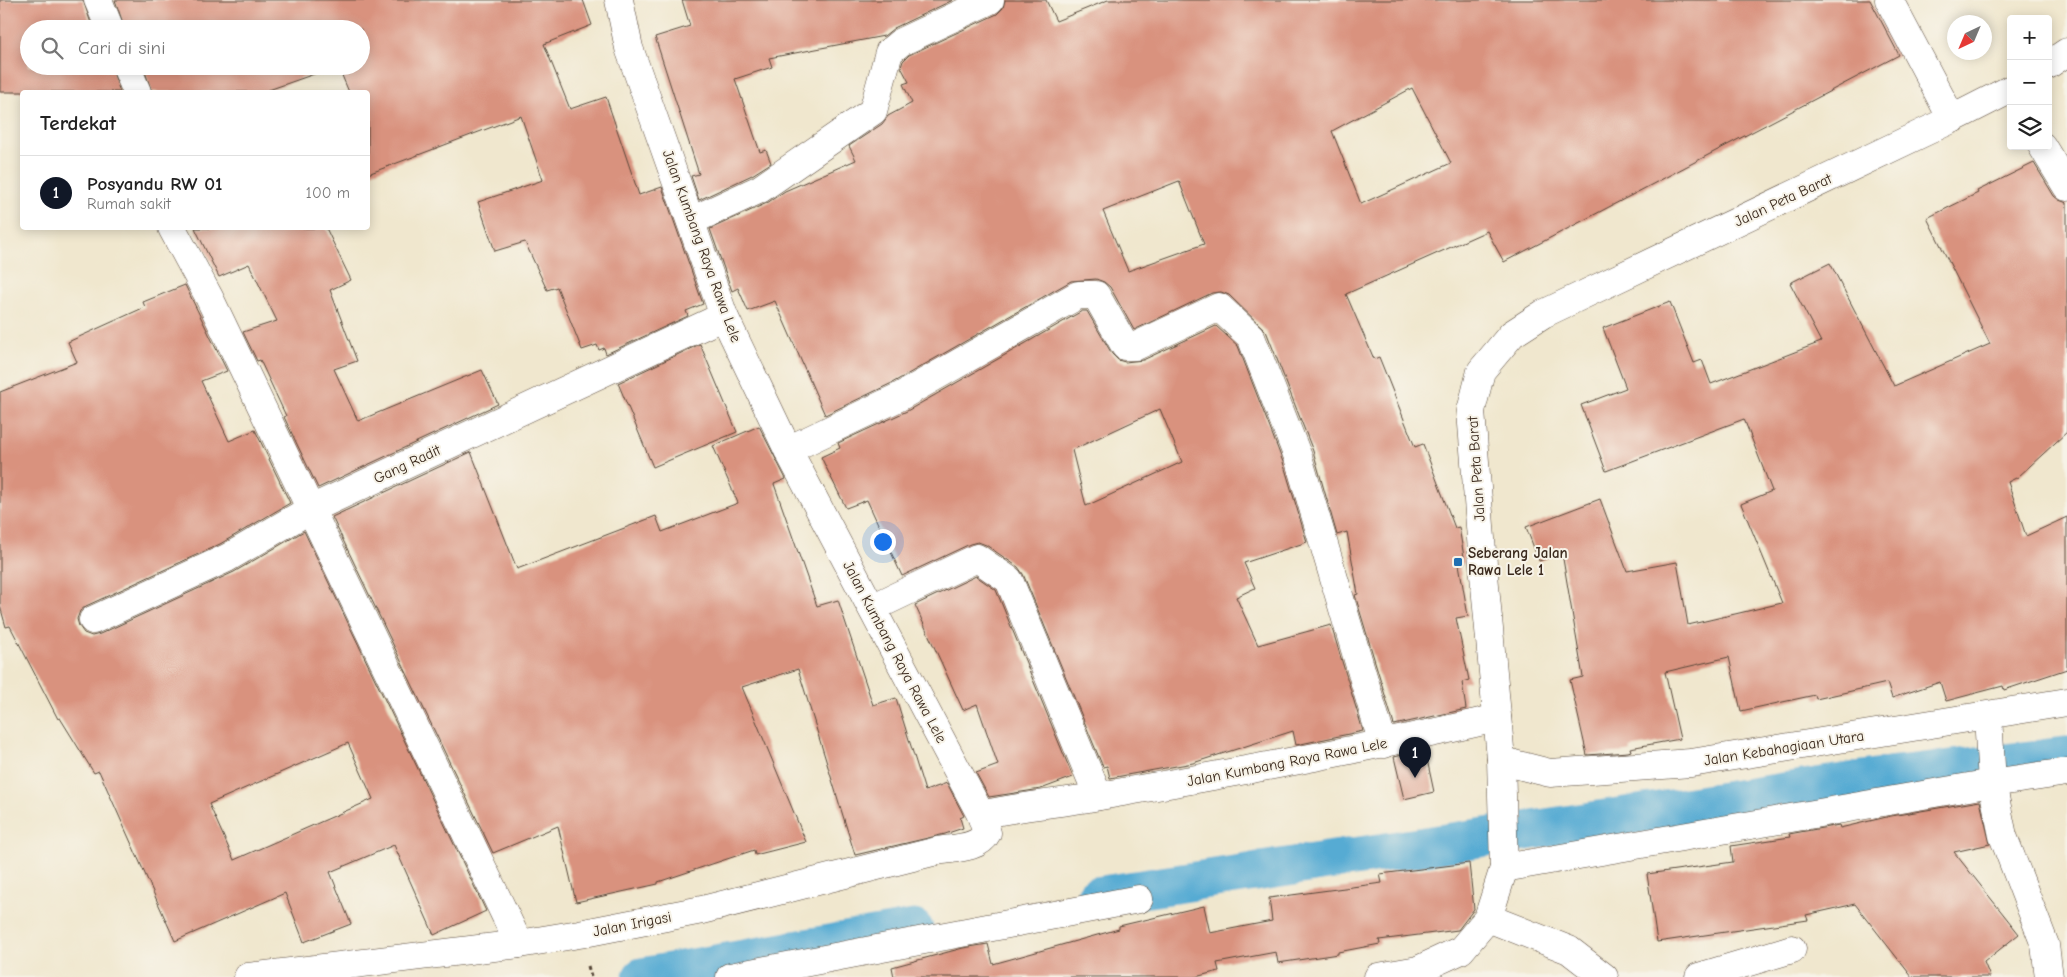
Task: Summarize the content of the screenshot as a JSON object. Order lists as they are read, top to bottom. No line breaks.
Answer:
{"streets":{"street":["Jalan Peta Barat","Jalan Kumbang Raya Rawa Lele","Gang Radit","Jalan Kebahagiaan Utara","Jalan Irigasi"]},"crossings":[["Jalan Peta Barat","Jalan Kumbang Raya Rawa Lele"],["Jalan Peta Barat","Jalan Kebahagiaan Utara"],["Jalan Kumbang Raya Rawa Lele","Gang Radit"],["Jalan Kumbang Raya Rawa Lele","Jalan Irigasi"]],"places":{"transit":["Seberang Jalan Rawa Lele 1"]},"north":"bottom left","page":{"map_buttons":["+","−"],"search":"Cari di sini","heading":"Terdekat","list":[{"mark":"1","name":"Posyandu RW 01","note":"Rumah sakit","value":"100 m"}],"pins":"1"}}
